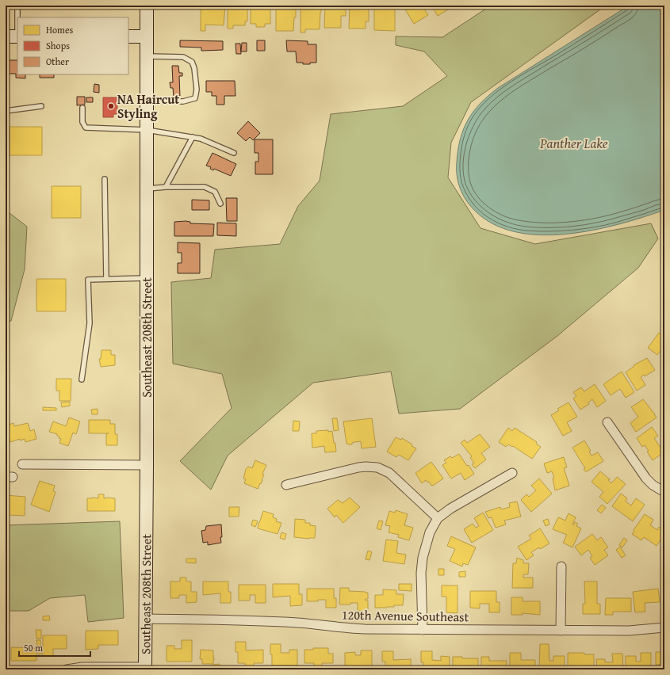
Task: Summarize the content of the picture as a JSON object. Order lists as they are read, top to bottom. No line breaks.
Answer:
{"streets":{"main road":["Southeast 208th Street"],"street":["120th Avenue Southeast"]},"crossings":[["Southeast 208th Street","120th Avenue Southeast"]],"water":["Panther Lake"],"places":["NA Haircut Styling"],"legend":["Homes","Shops","Other"],"scale_bar":"50 m"}
